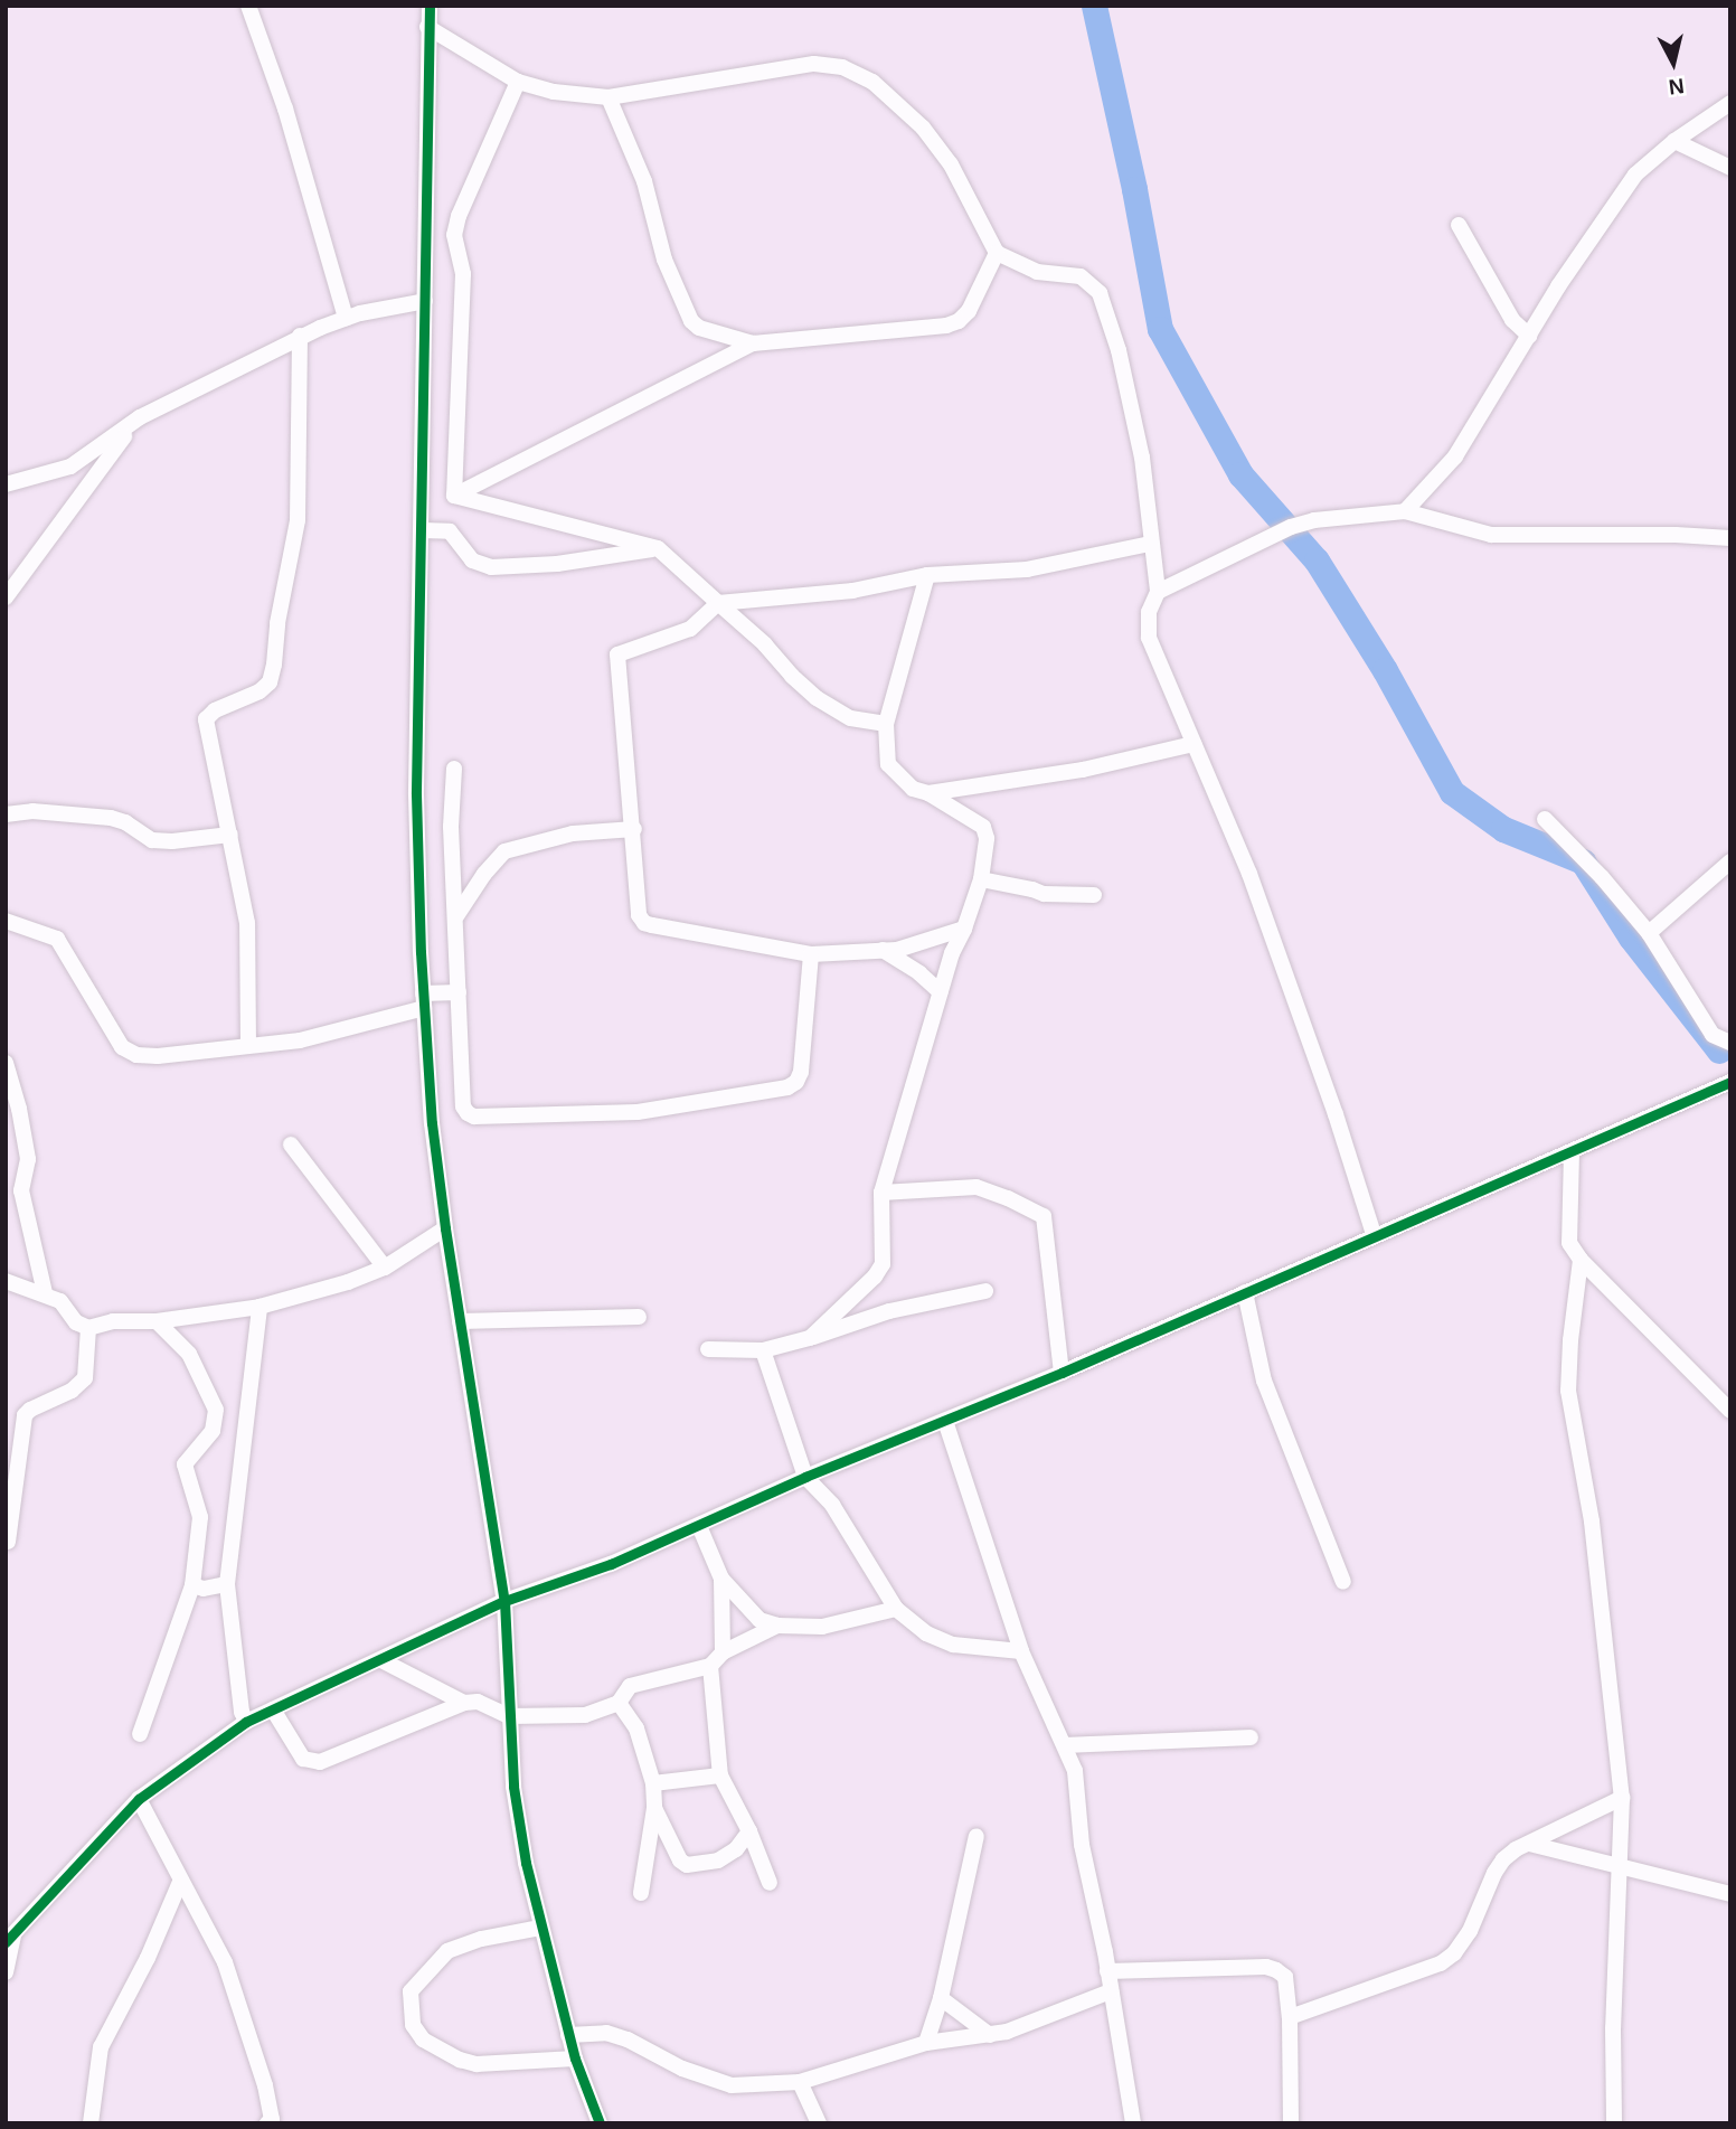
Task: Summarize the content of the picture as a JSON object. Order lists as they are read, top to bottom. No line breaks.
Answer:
{"north":"bottom"}
